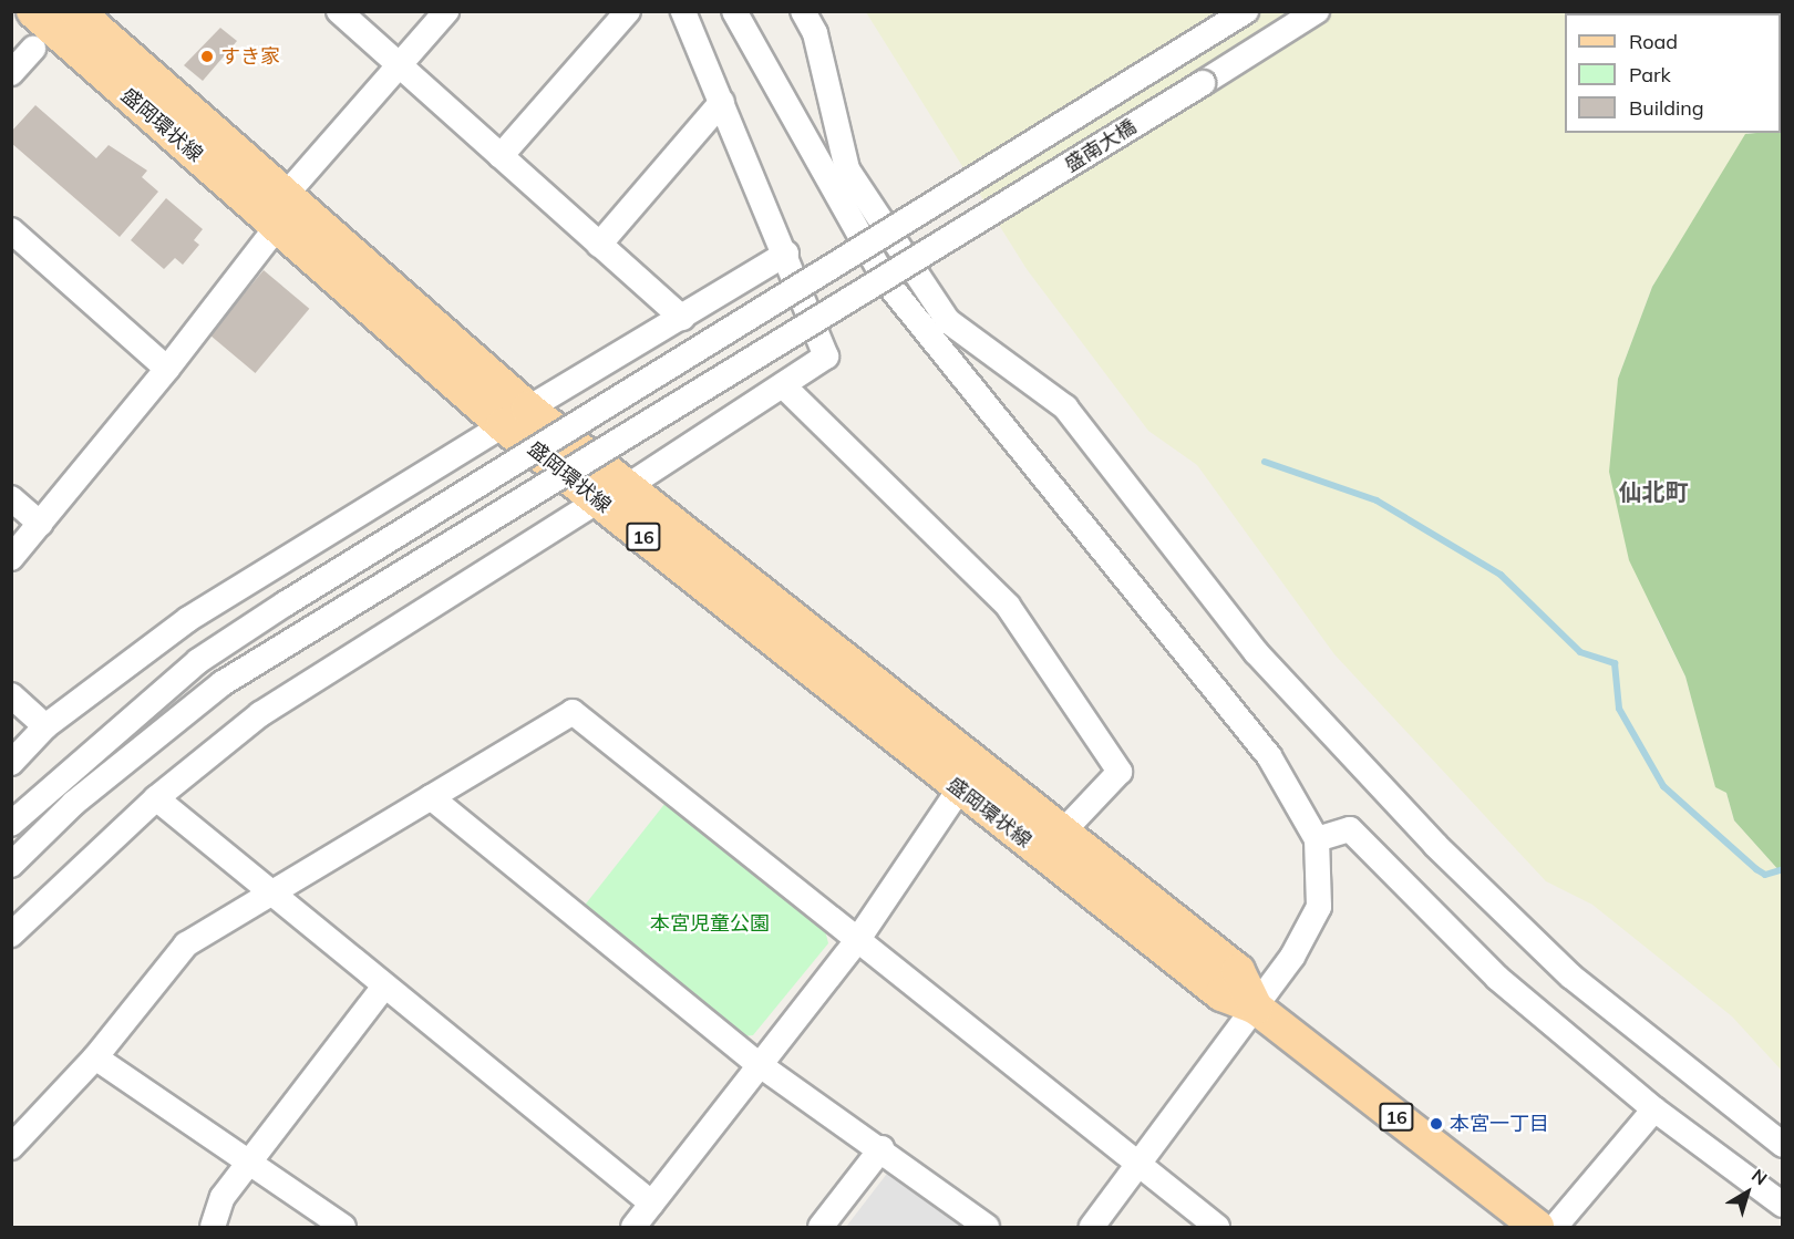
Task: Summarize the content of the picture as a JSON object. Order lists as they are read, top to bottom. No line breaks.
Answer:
{"streets":{"main road":["盛岡環状線","16"],"street":["盛南大橋"]},"districts":["仙北町"],"parks":["本宮児童公園"],"places":["すき家","本宮一丁目"],"legend":["Road","Park","Building"],"north":"top right"}
